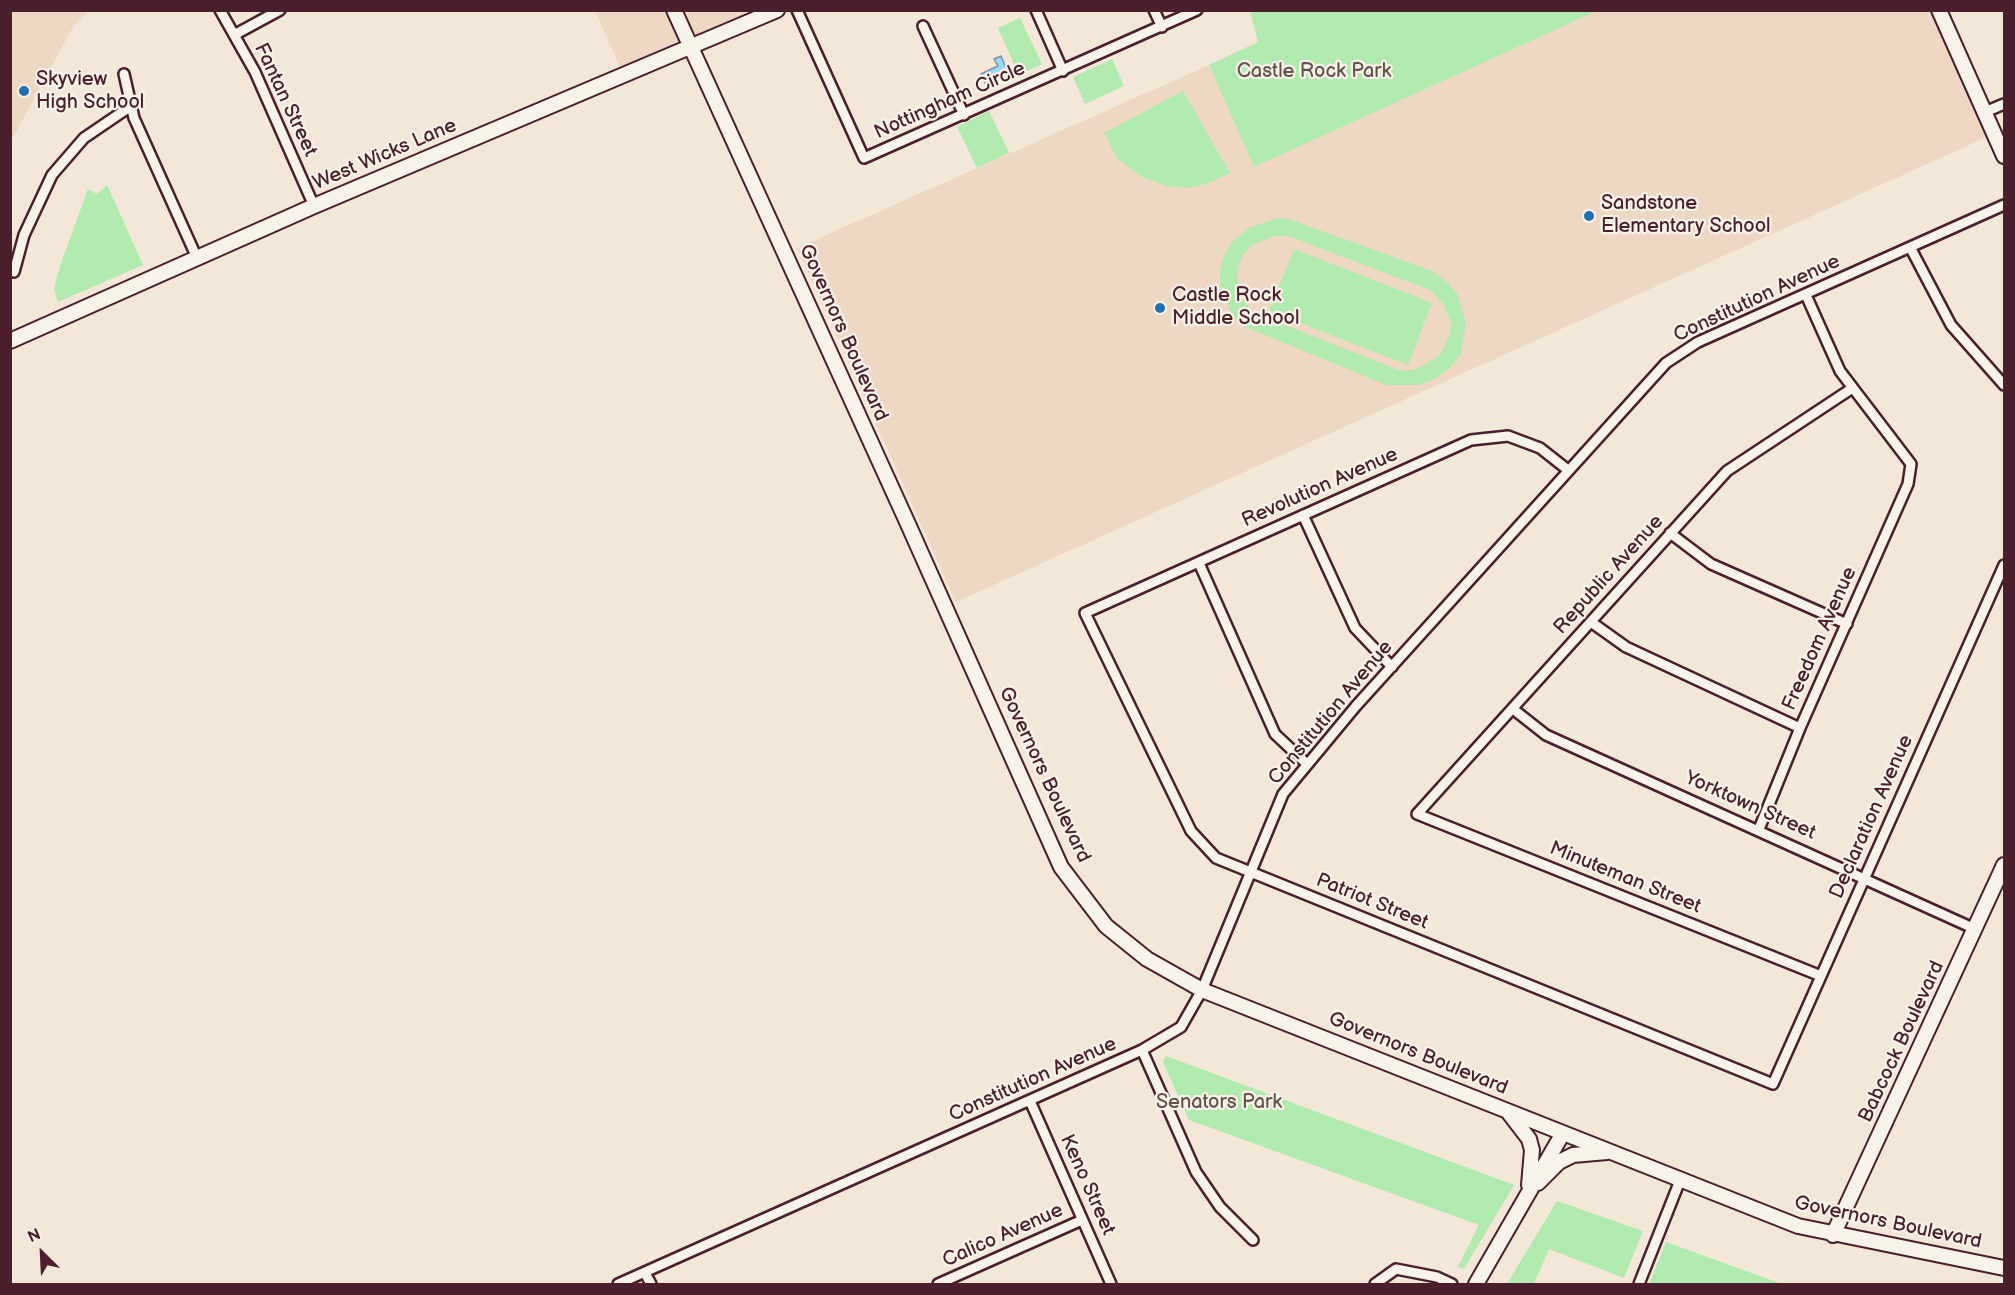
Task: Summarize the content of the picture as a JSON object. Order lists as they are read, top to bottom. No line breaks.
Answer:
{"streets":{"main road":["West Wicks Lane","Governors Boulevard","Babcock Boulevard"],"street":["Fantan Street","Nottingham Circle","Constitution Avenue","Revolution Avenue","Republic Avenue","Freedom Avenue","Yorktown Street","Declaration Avenue","Minuteman Street","Patriot Street","Keno Street","Calico Avenue"]},"crossings":[["Fantan Street","West Wicks Lane"],["West Wicks Lane","Governors Boulevard"],["Constitution Avenue","Governors Boulevard"],["Constitution Avenue","Revolution Avenue"],["Constitution Avenue","Patriot Street"],["Constitution Avenue","Keno Street"],["Governors Boulevard","Babcock Boulevard"],["Revolution Avenue","Patriot Street"],["Republic Avenue","Freedom Avenue"],["Republic Avenue","Yorktown Street"],["Republic Avenue","Minuteman Street"],["Freedom Avenue","Yorktown Street"],["Yorktown Street","Declaration Avenue"],["Yorktown Street","Babcock Boulevard"],["Declaration Avenue","Minuteman Street"],["Declaration Avenue","Patriot Street"],["Keno Street","Calico Avenue"]],"parks":["Castle Rock Park","Senators Park"],"places":["Skyview High School","Sandstone Elementary School","Castle Rock Middle School"],"north":"top left"}
